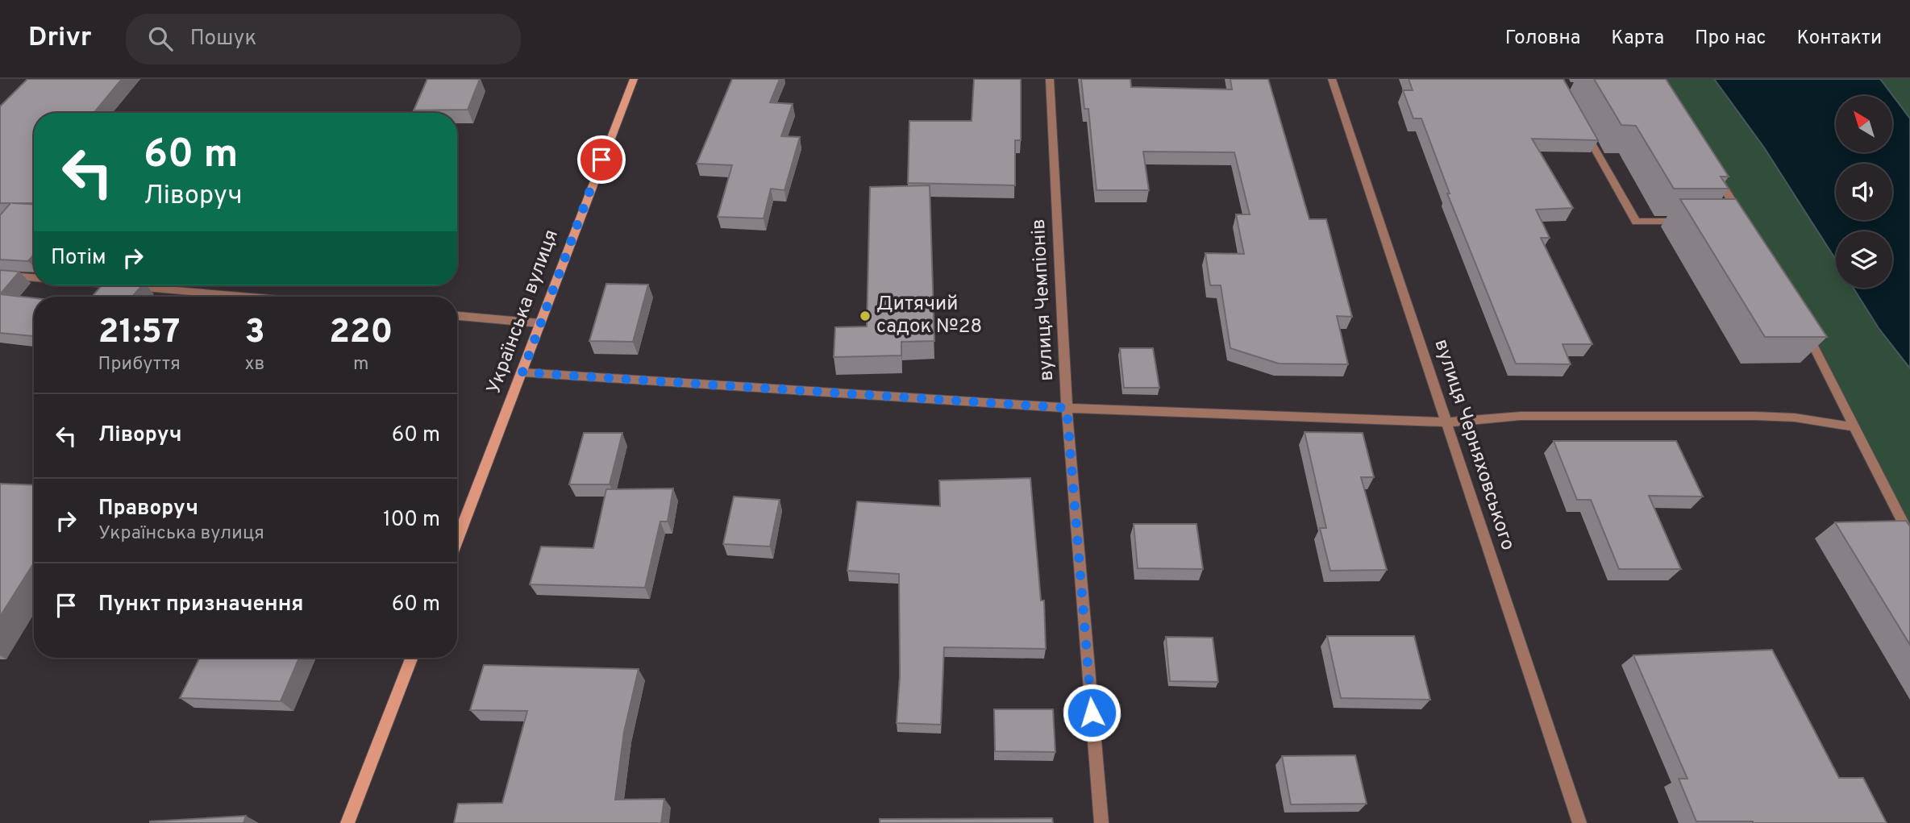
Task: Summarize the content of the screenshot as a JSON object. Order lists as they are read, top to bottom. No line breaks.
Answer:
{"streets":{"main road":["Українська вулиця"],"street":["вулиця Чемпіонів","вулиця Черняховського"]},"places":["Дитячий садок №28"],"north":"top left","page":{"header":"Drivr","search":"Пошук","nav":["Головна","Карта","Про нас","Контакти"],"turn":["60 m","Ліворуч"],"then":"Потім","eta":["21:57","Прибуття","3","хв","220","m"],"list":[{"name":"Ліворуч","value":"60 m"},{"name":"Праворуч","note":"Українська вулиця","value":"100 m"},{"name":"Пункт призначення","value":"60 m"}]}}
